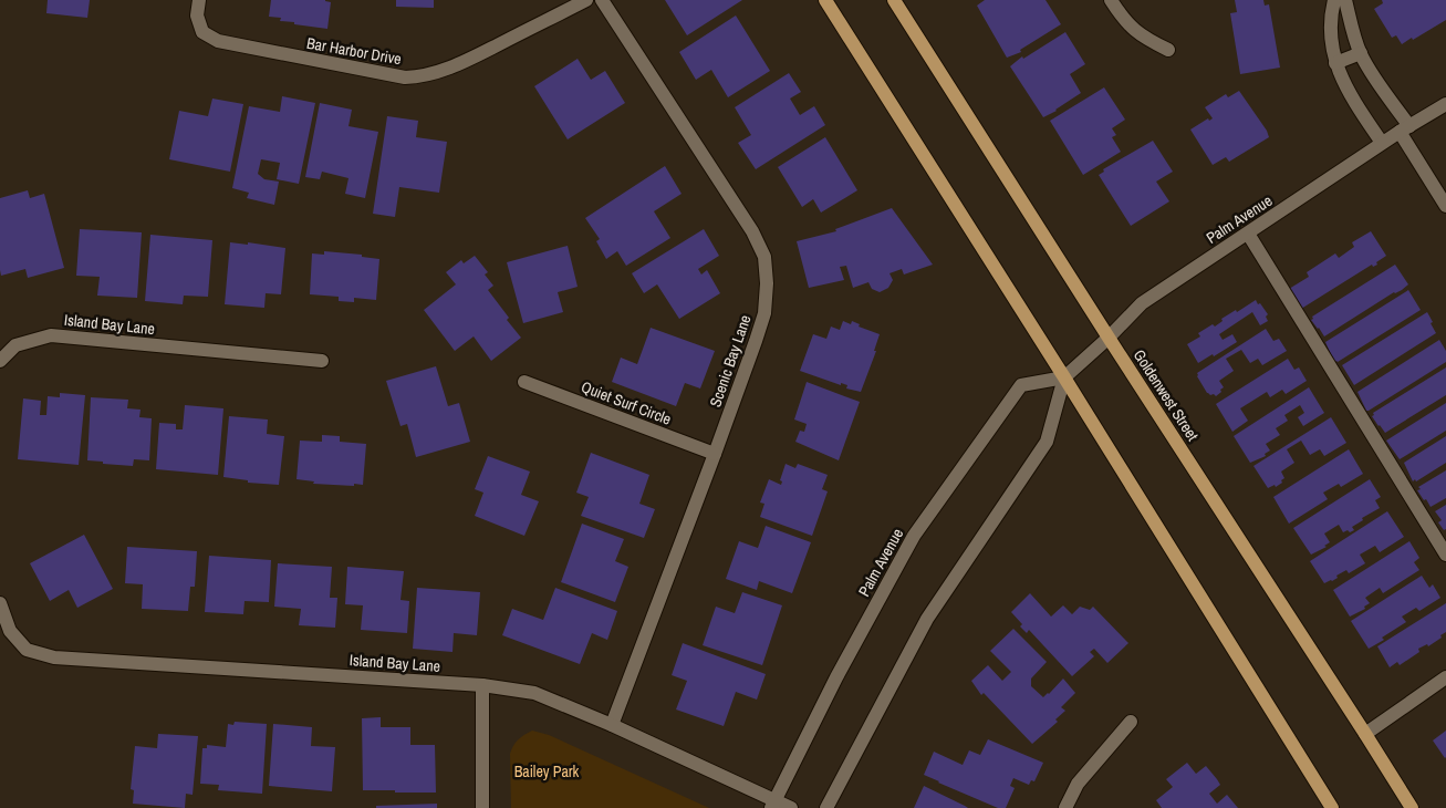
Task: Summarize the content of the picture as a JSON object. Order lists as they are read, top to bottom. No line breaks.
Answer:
{"streets":{"main road":["Goldenwest Street"],"street":["Bar Harbor Drive","Palm Avenue","Island Bay Lane","Scenic Bay Lane","Quiet Surf Circle"]},"crossings":[["Palm Avenue","Island Bay Lane"],["Palm Avenue","Goldenwest Street"],["Island Bay Lane","Scenic Bay Lane"],["Scenic Bay Lane","Quiet Surf Circle"]],"parks":["Bailey Park"]}
